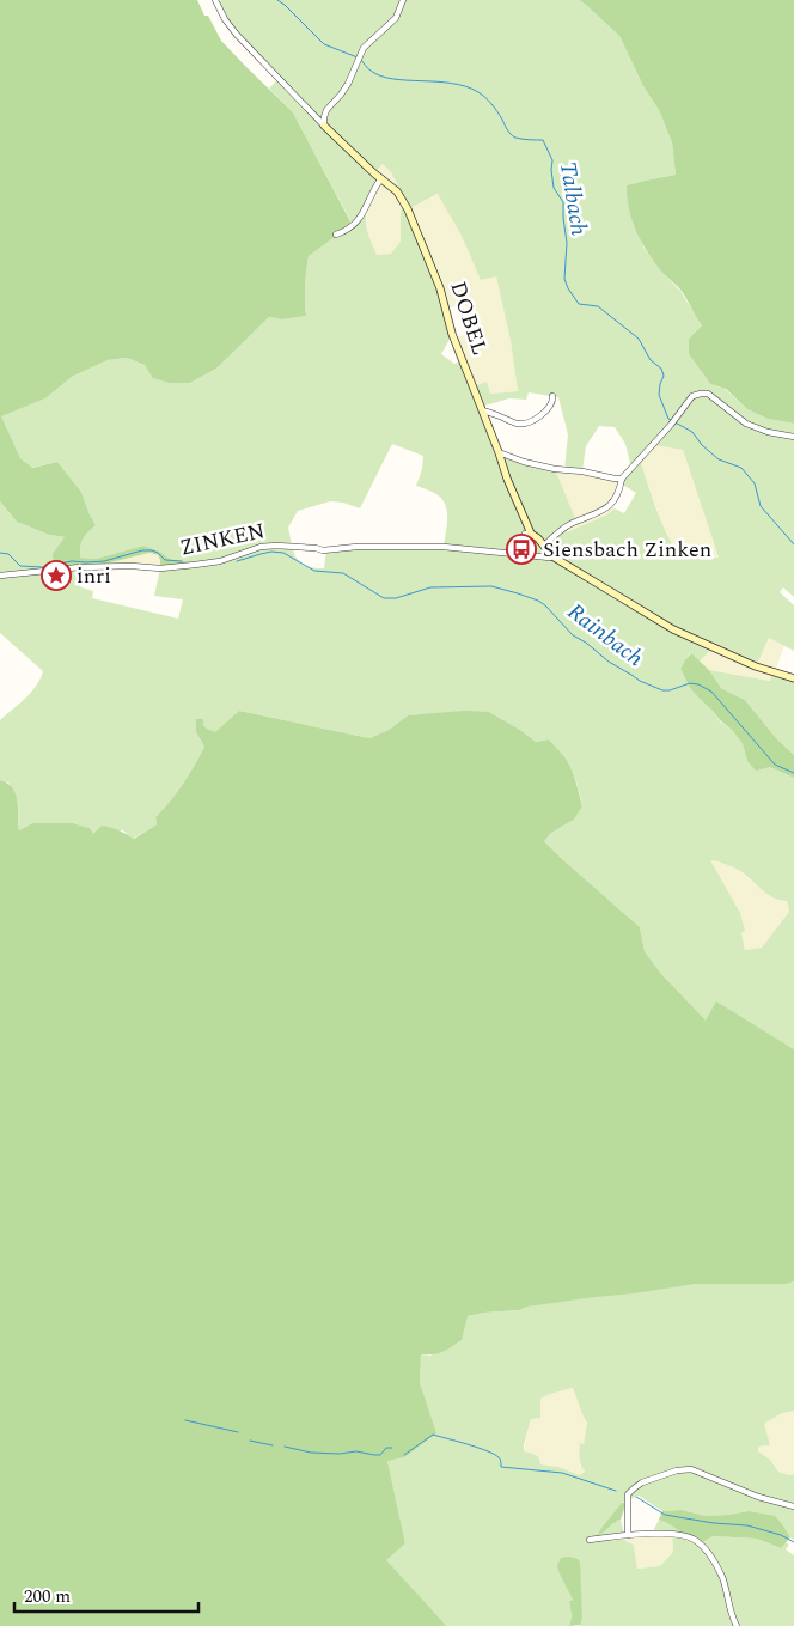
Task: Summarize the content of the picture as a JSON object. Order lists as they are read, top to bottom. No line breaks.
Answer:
{"streets":{"street":["DOBEL","ZINKEN"]},"crossings":[["DOBEL","ZINKEN"]],"water":["Talbach","Rainbach"],"places":{"bus stop":["Siensbach Zinken"],"place":["inri"]},"scale_bar":"200 m"}
